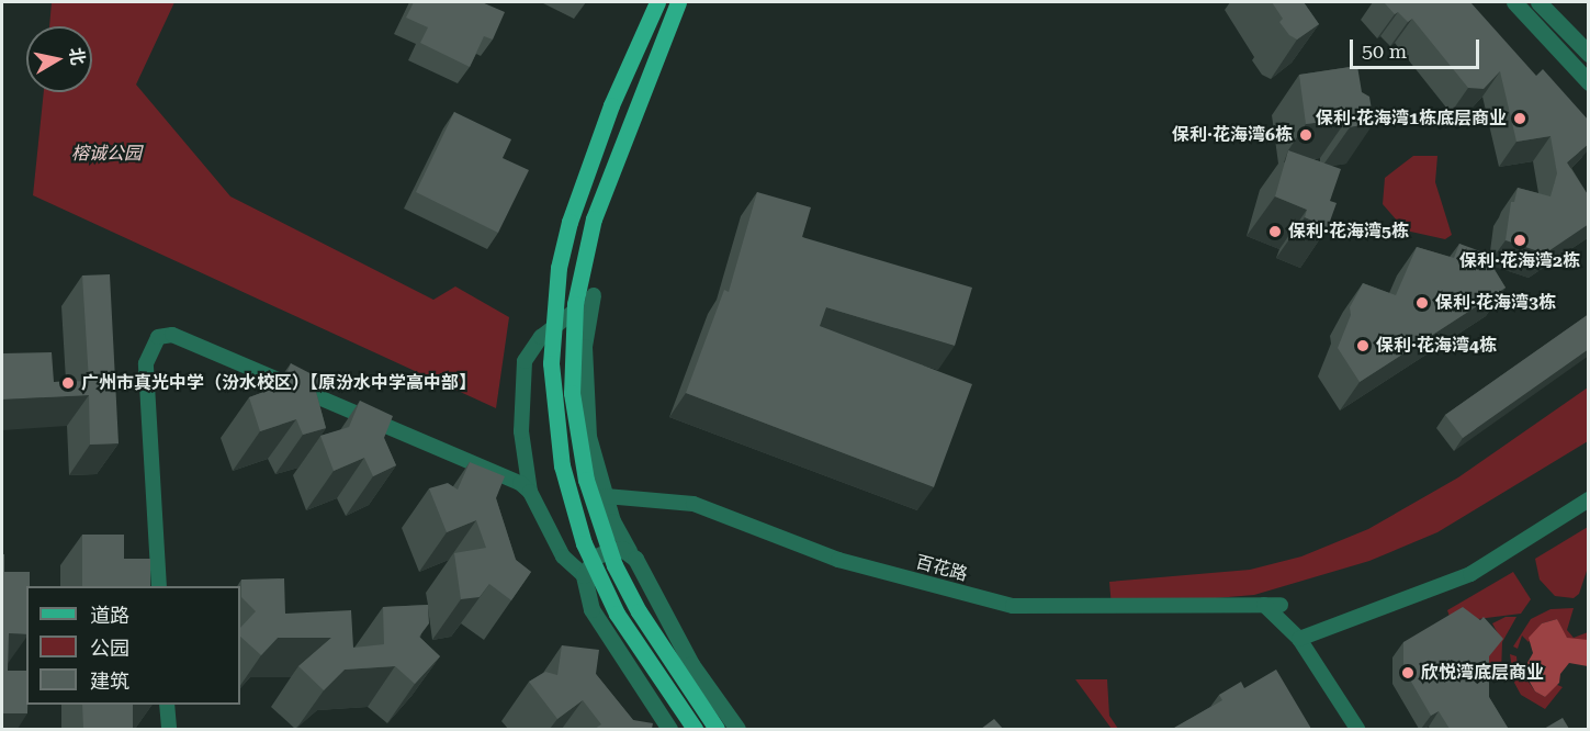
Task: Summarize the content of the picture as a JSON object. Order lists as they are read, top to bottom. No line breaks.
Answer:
{"streets":{"street":["百花路"]},"parks":["榕诚公园"],"places":["保利·花海湾1栋底层商业","保利·花海湾6栋","保利·花海湾5栋","保利·花海湾2栋","保利·花海湾3栋","保利·花海湾4栋","广州市真光中学（汾水校区）【原汾水中学高中部】","欣悦湾底层商业"],"legend":["道路","公园","建筑"],"scale_bar":"50 m","north":"right"}
